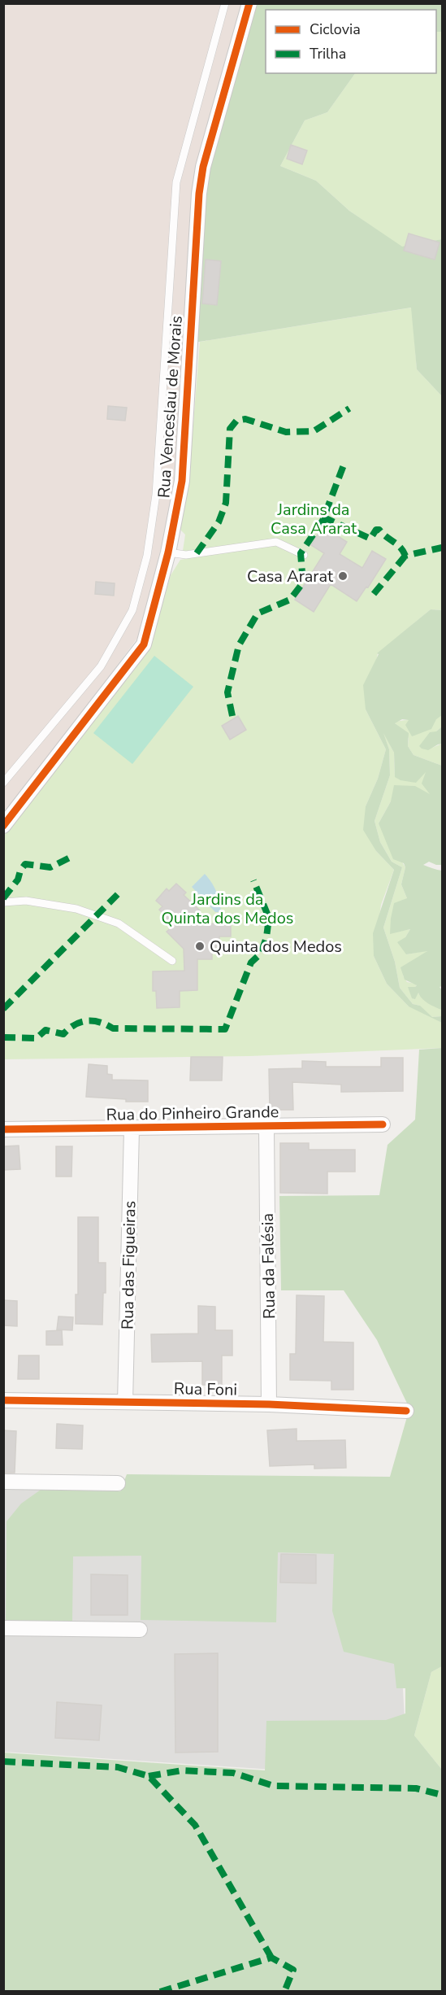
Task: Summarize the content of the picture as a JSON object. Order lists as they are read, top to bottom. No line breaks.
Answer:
{"streets":{"street":["Rua Venceslau de Morais","Rua do Pinheiro Grande","Rua das Figueiras","Rua da Falésia","Rua Foni"]},"crossings":[["Rua do Pinheiro Grande","Rua das Figueiras"],["Rua do Pinheiro Grande","Rua da Falésia"],["Rua das Figueiras","Rua Foni"],["Rua da Falésia","Rua Foni"]],"parks":["Jardins da Casa Ararat","Jardins da Quinta dos Medos"],"places":["Casa Ararat","Quinta dos Medos"],"legend":["Ciclovia","Trilha"]}
